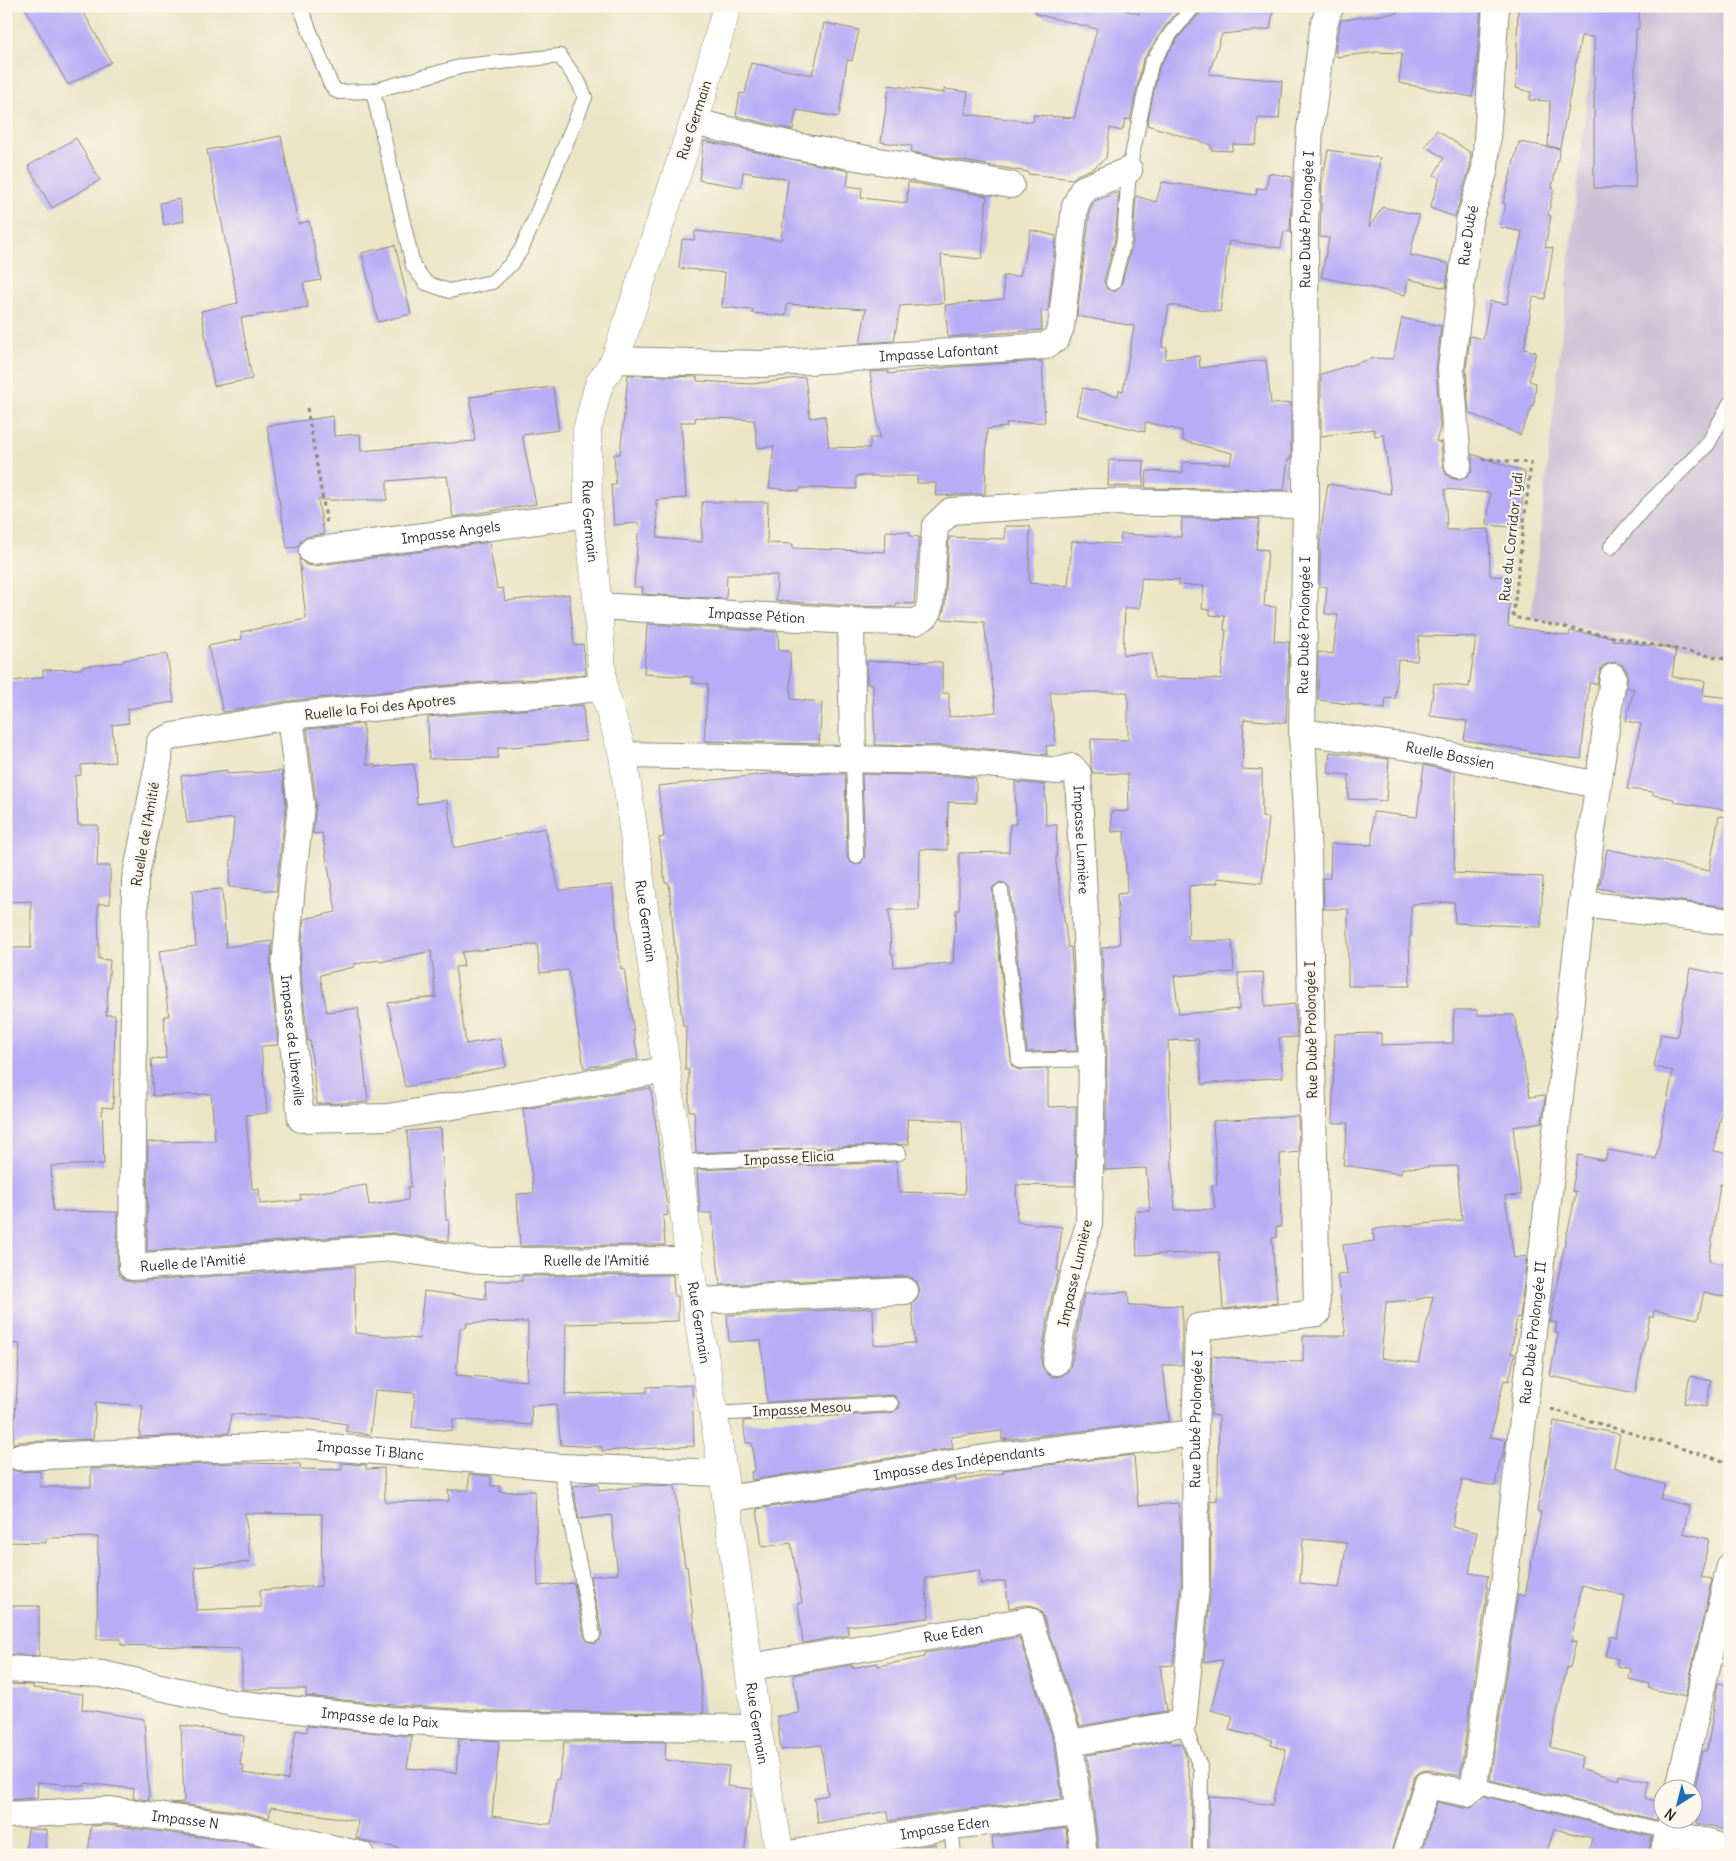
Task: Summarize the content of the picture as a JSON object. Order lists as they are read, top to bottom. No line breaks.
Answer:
{"streets":{"street":["Rue Germain","Rue Dubé Prolongée I","Rue Dubé","Impasse Lafontant","Impasse Angels","Impasse Pétion","Ruelle la Foi des Apotres","Ruelle Bassien","Ruelle de l'Amitié","Impasse Lumière","Impasse de Libreville","Rue Dubé Prolongée II","Impasse Ti Blanc","Impasse des Indépendants","Rue Eden","Impasse de la Paix","Impasse N","Impasse Eden"],"lane":["Impasse Elicia","Impasse Mesou"],"path":["Rue du Corridor Tydi"]},"crossings":[["Rue Germain","Impasse Lafontant"],["Rue Germain","Impasse Angels"],["Rue Germain","Impasse Pétion"],["Rue Germain","Ruelle la Foi des Apotres"],["Rue Germain","Ruelle de l'Amitié"],["Rue Germain","Impasse Lumière"],["Rue Germain","Impasse de Libreville"],["Rue Germain","Impasse Elicia"],["Rue Germain","Impasse Mesou"],["Rue Germain","Impasse Ti Blanc"],["Rue Germain","Impasse des Indépendants"],["Rue Germain","Rue Eden"],["Rue Germain","Impasse de la Paix"],["Rue Germain","Impasse Eden"],["Rue Dubé Prolongée I","Impasse Pétion"],["Rue Dubé Prolongée I","Ruelle Bassien"],["Rue Dubé Prolongée I","Impasse des Indépendants"],["Rue Dubé","Rue du Corridor Tydi"],["Ruelle la Foi des Apotres","Ruelle de l'Amitié"],["Ruelle la Foi des Apotres","Impasse de Libreville"],["Ruelle Bassien","Rue Dubé Prolongée II"]],"north":"bottom left"}
